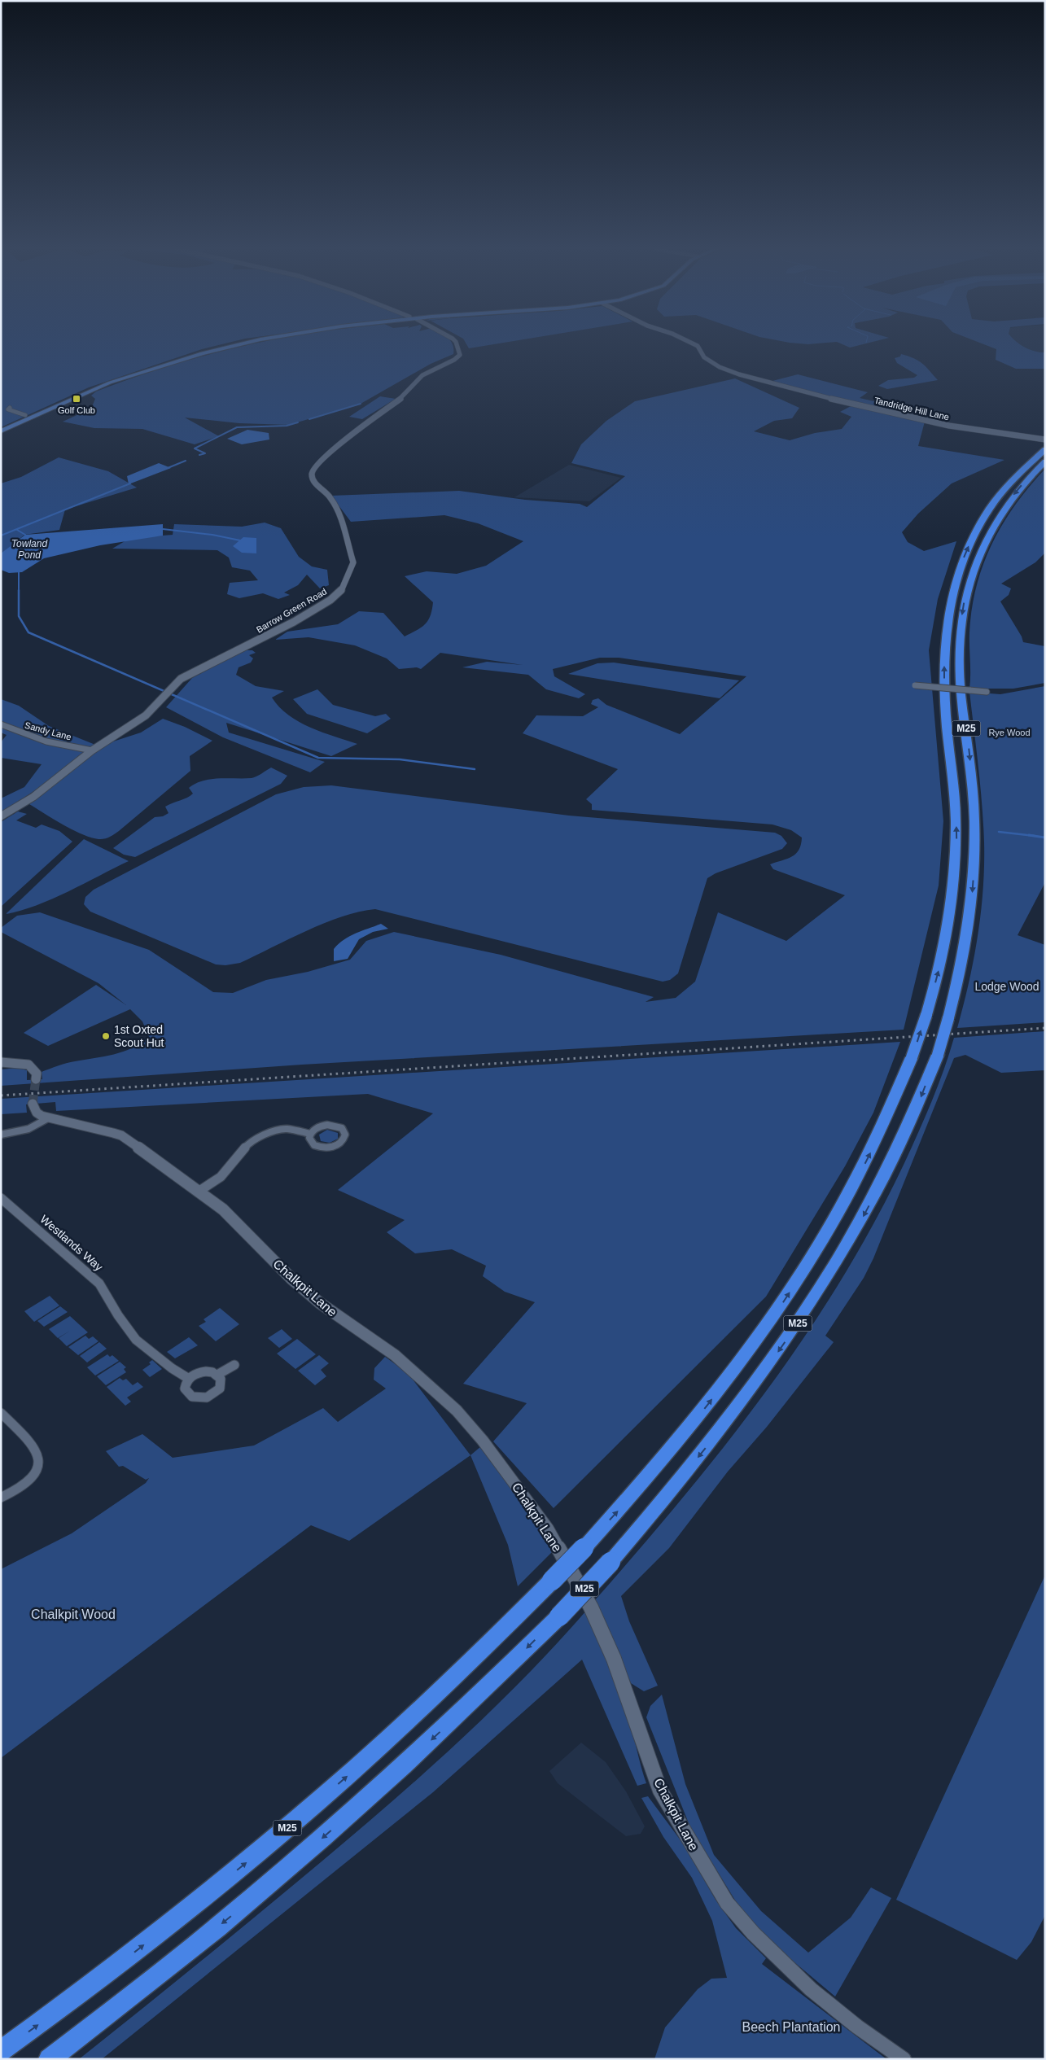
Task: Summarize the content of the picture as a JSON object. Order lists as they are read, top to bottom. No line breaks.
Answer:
{"streets":{"highway":["M25"],"street":["Tandridge Hill Lane","Barrow Green Road","Sandy Lane","Westlands Way","Chalkpit Lane"]},"crossings":[["Barrow Green Road","Sandy Lane"]],"water":["Towland Pond"],"parks":["Rye Wood","Lodge Wood","Chalkpit Wood","Beech Plantation"],"places":{"transit":["Golf Club"],"other":["1st Oxted Scout Hut"]}}
